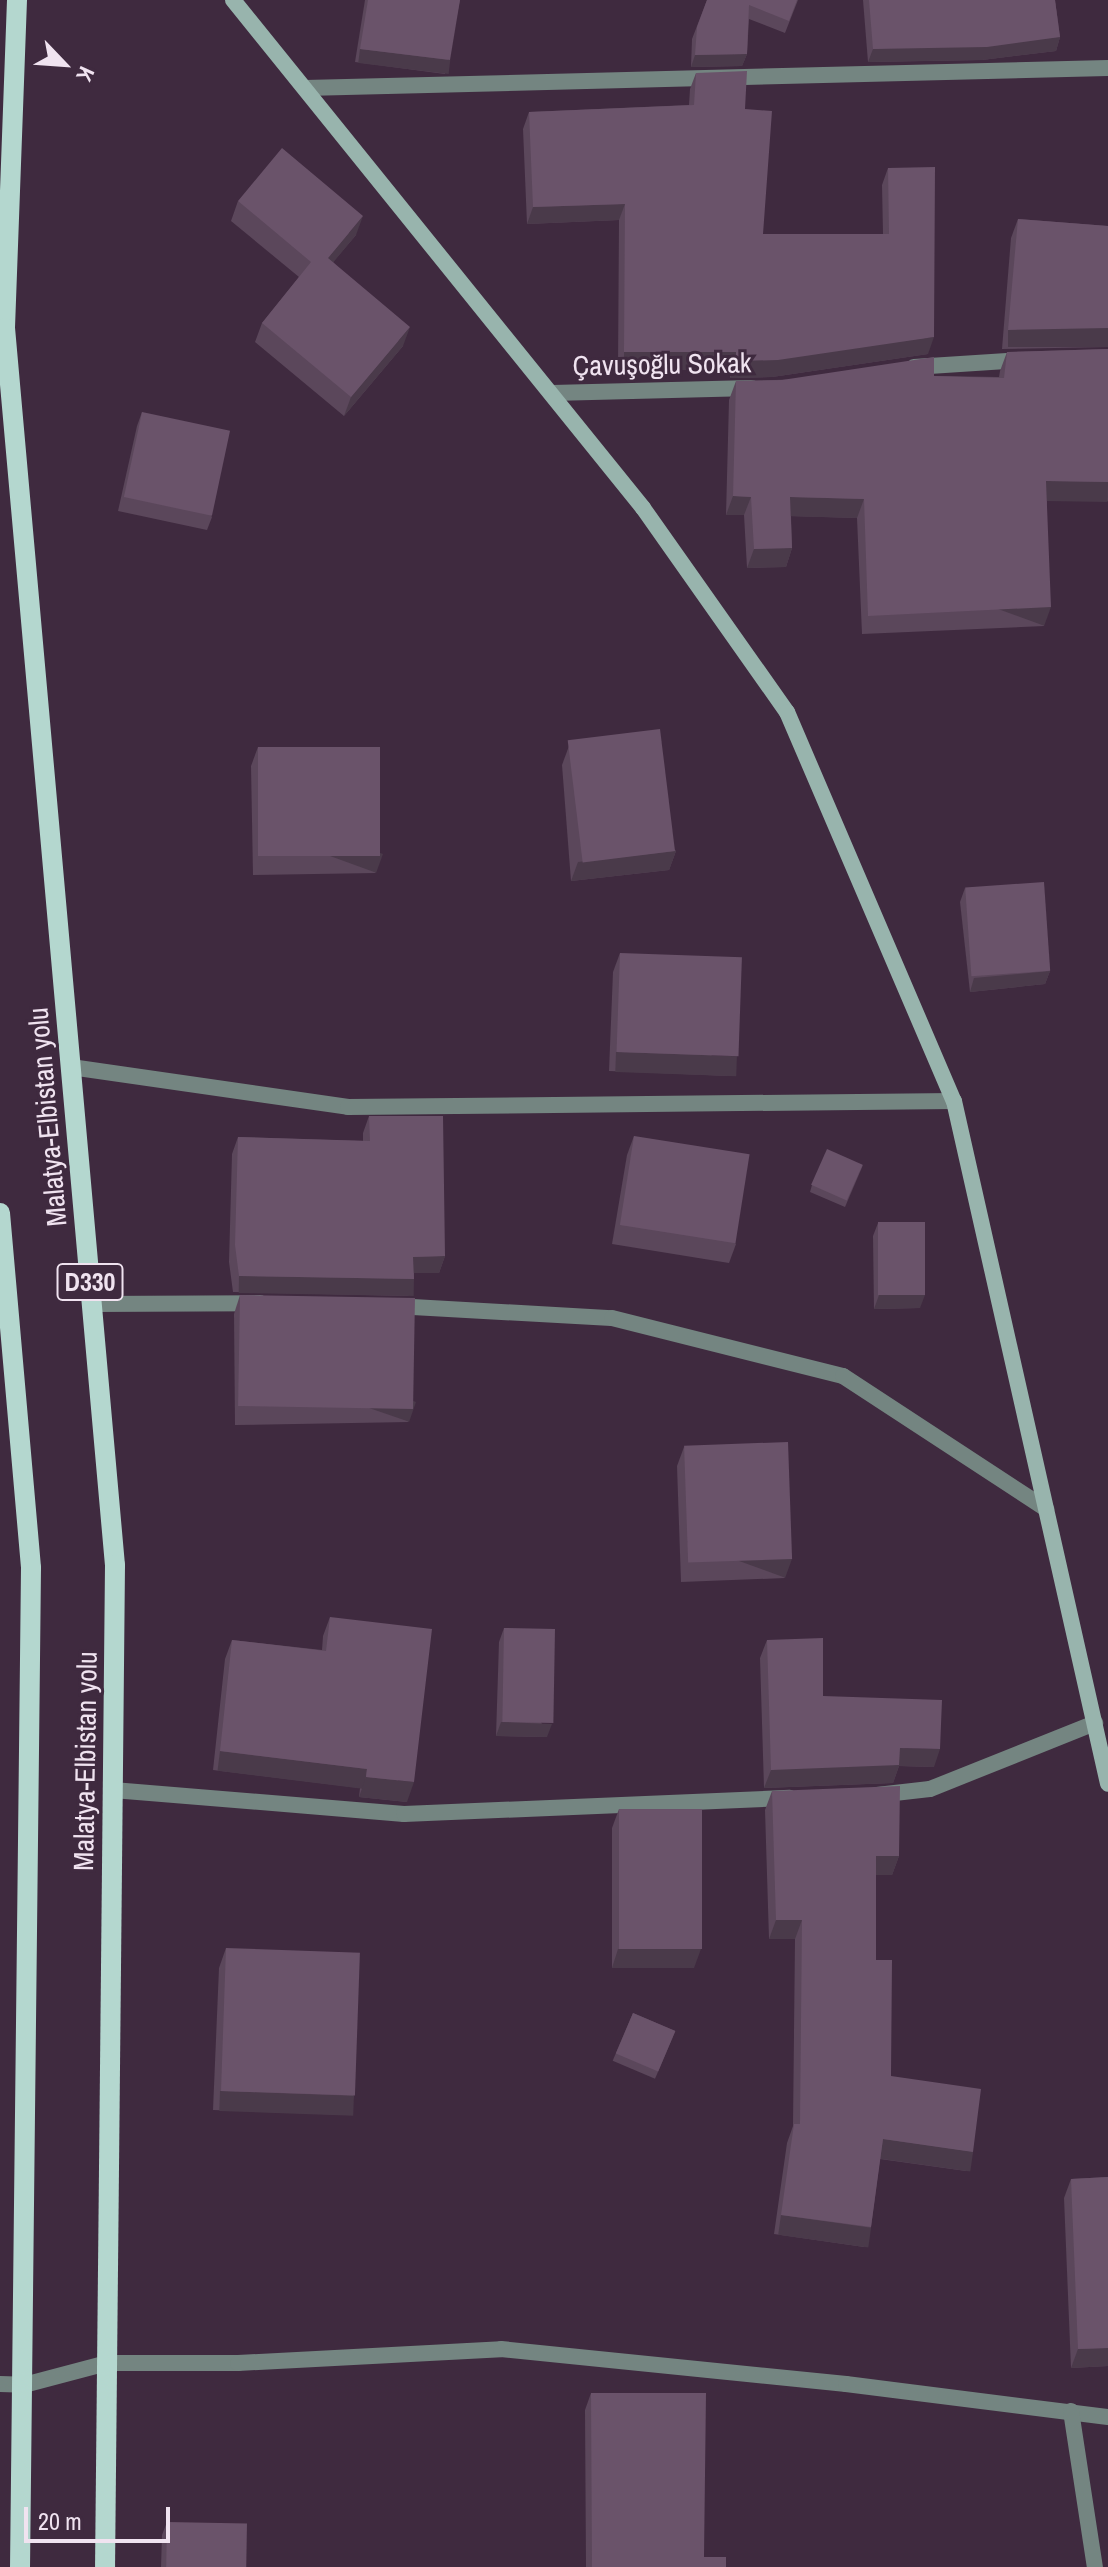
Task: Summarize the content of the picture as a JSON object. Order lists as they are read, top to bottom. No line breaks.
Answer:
{"streets":{"main road":["Malatya-Elbistan yolu","D330"],"street":["Çavuşoğlu Sokak"]},"scale_bar":"20 m","north":"bottom right"}
